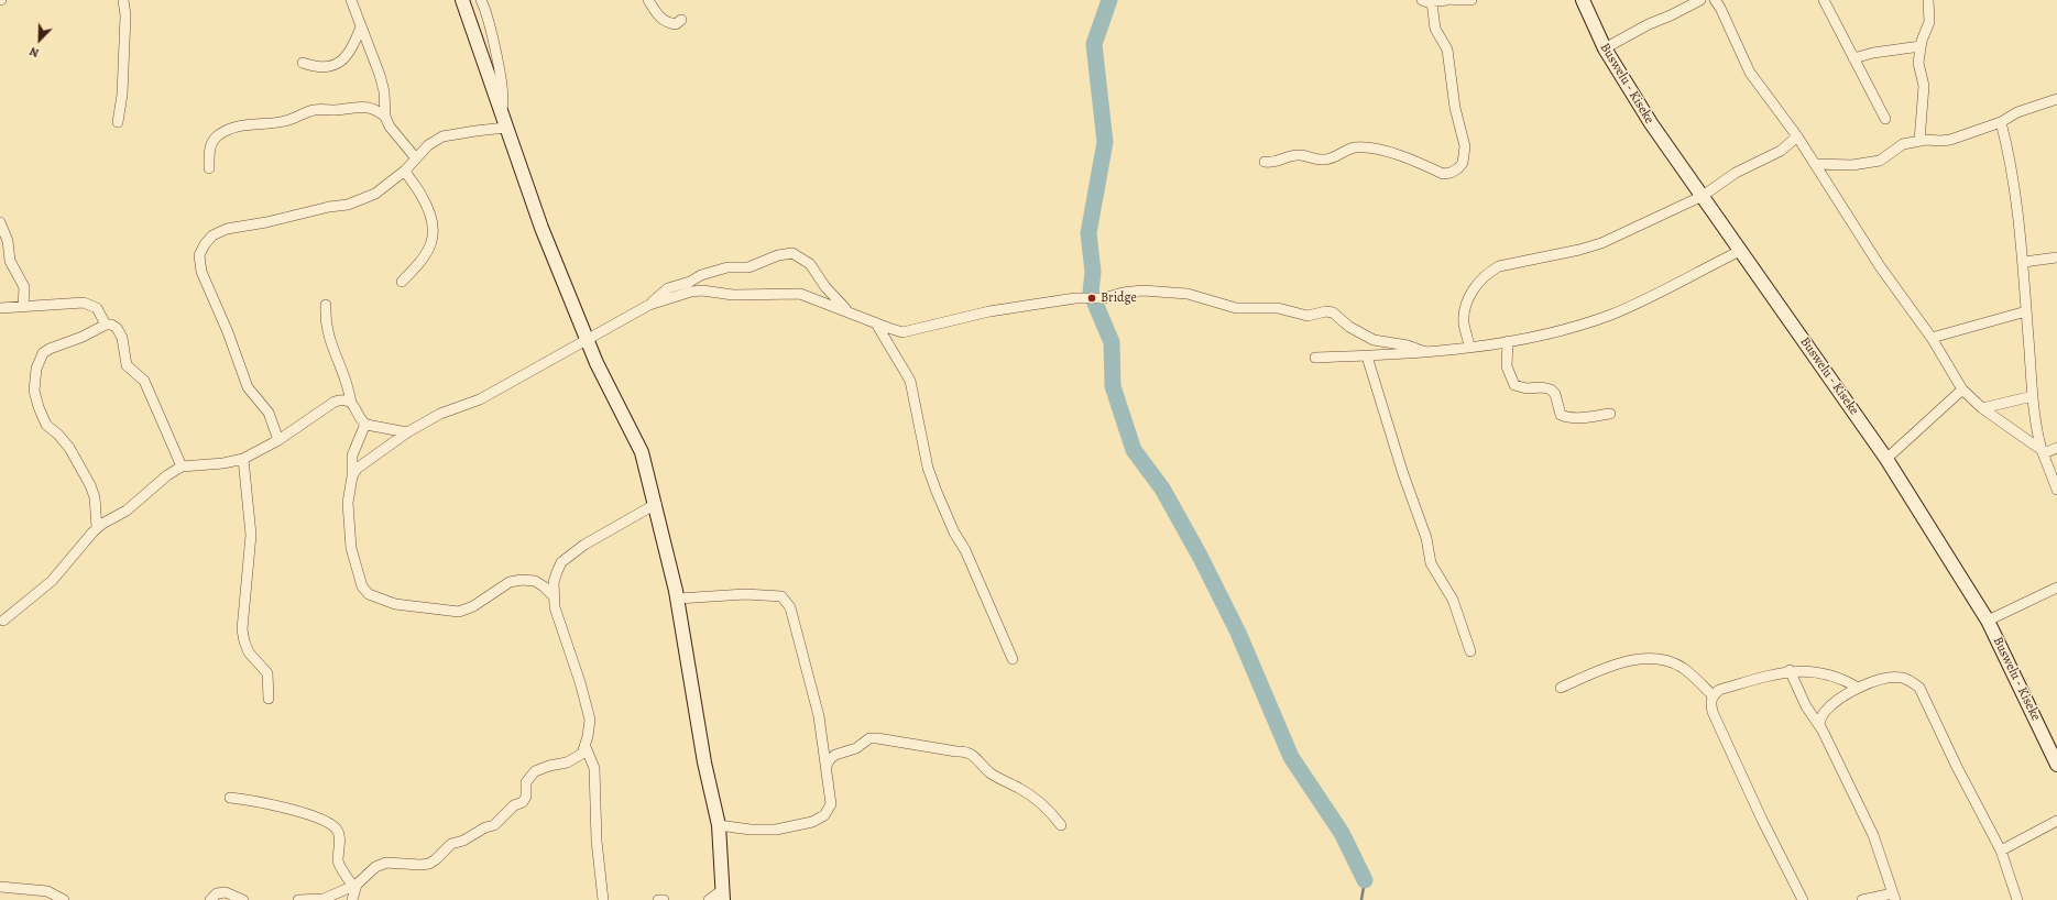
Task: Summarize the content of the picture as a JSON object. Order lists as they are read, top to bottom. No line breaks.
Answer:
{"streets":{"street":["Buswelu - Kiseke"]},"places":["Bridge"],"north":"bottom left"}
